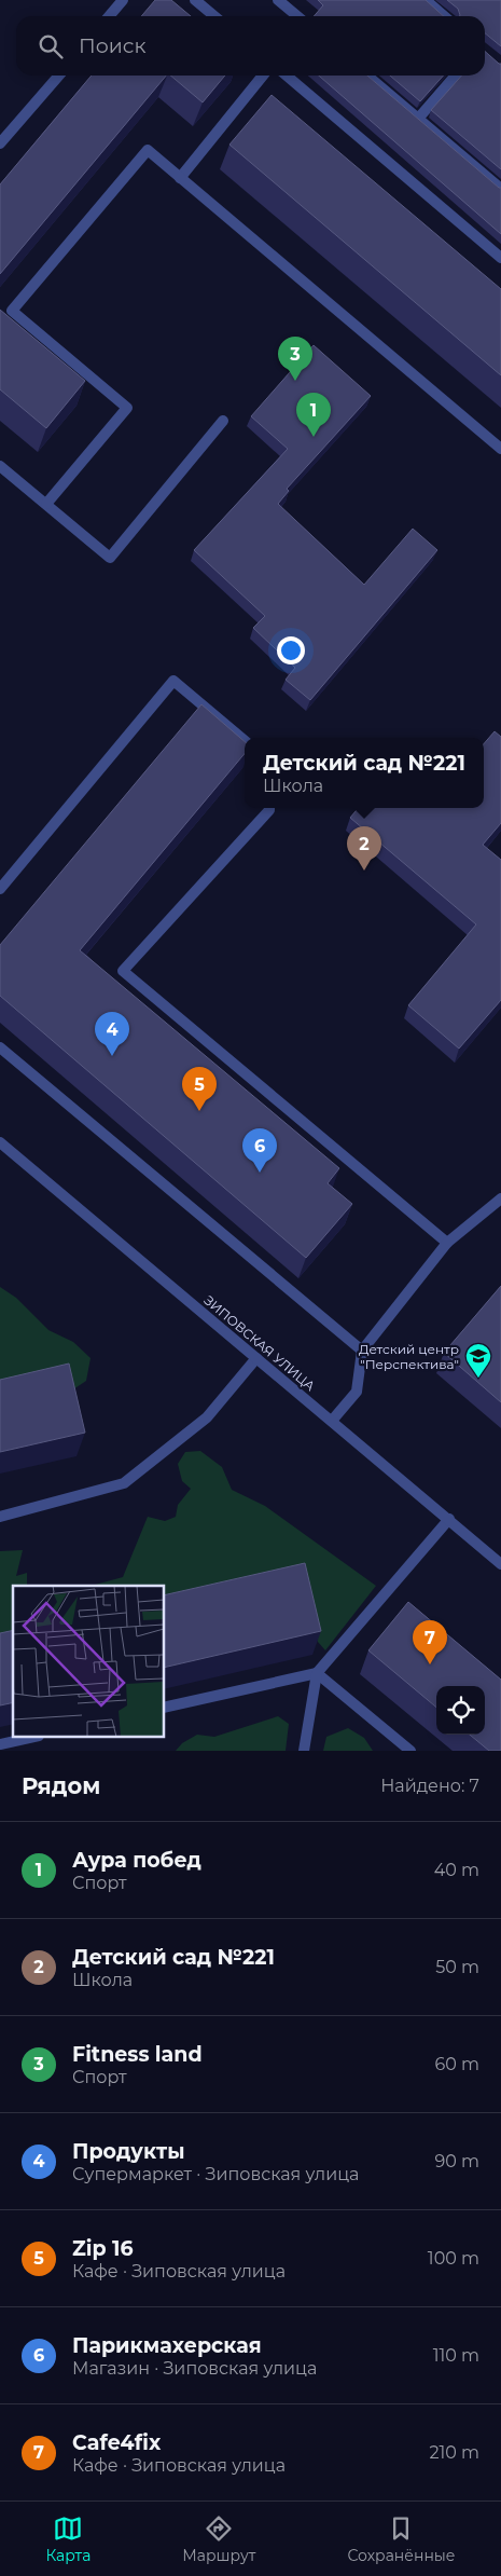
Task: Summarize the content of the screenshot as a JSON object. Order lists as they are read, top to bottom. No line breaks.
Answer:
{"streets":{"street":["ЗИПОВСКАЯ УЛИЦА"]},"places":{"school or university":["Детский центр \"Перспектива\""]},"page":{"search":"Поиск","pins":["3","1","2","4","5","6","7"],"popup":["Детский сад №221","Школа"],"heading":["Рядом","Найдено: 7"],"list":[{"mark":"1","name":"Аура побед","note":"Спорт","value":"40 m"},{"mark":"2","name":"Детский сад №221","note":"Школа","value":"50 m"},{"mark":"3","name":"Fitness land","note":"Спорт","value":"60 m"},{"mark":"4","name":"Продукты","note":"Супермаркет · Зиповская улица","value":"90 m"},{"mark":"5","name":"Zip 16","note":"Кафе · Зиповская улица","value":"100 m"},{"mark":"6","name":"Парикмахерская","note":"Магазин · Зиповская улица","value":"110 m"},{"mark":"7","name":"Cafe4fix","note":"Кафе · Зиповская улица","value":"210 m"}],"nav":["Карта","Маршрут","Сохранённые"]}}
